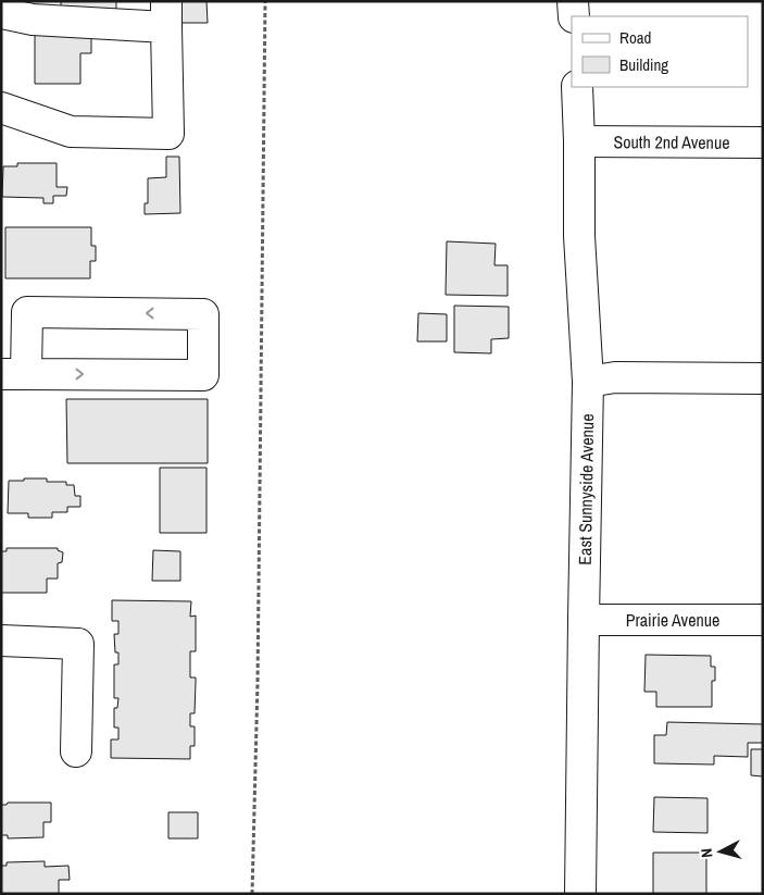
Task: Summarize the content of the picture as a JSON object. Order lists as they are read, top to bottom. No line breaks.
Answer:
{"streets":{"street":["South 2nd Avenue","East Sunnyside Avenue","Prairie Avenue"]},"crossings":[["South 2nd Avenue","East Sunnyside Avenue"],["East Sunnyside Avenue","Prairie Avenue"]],"legend":["Road","Building"],"north":"left"}
